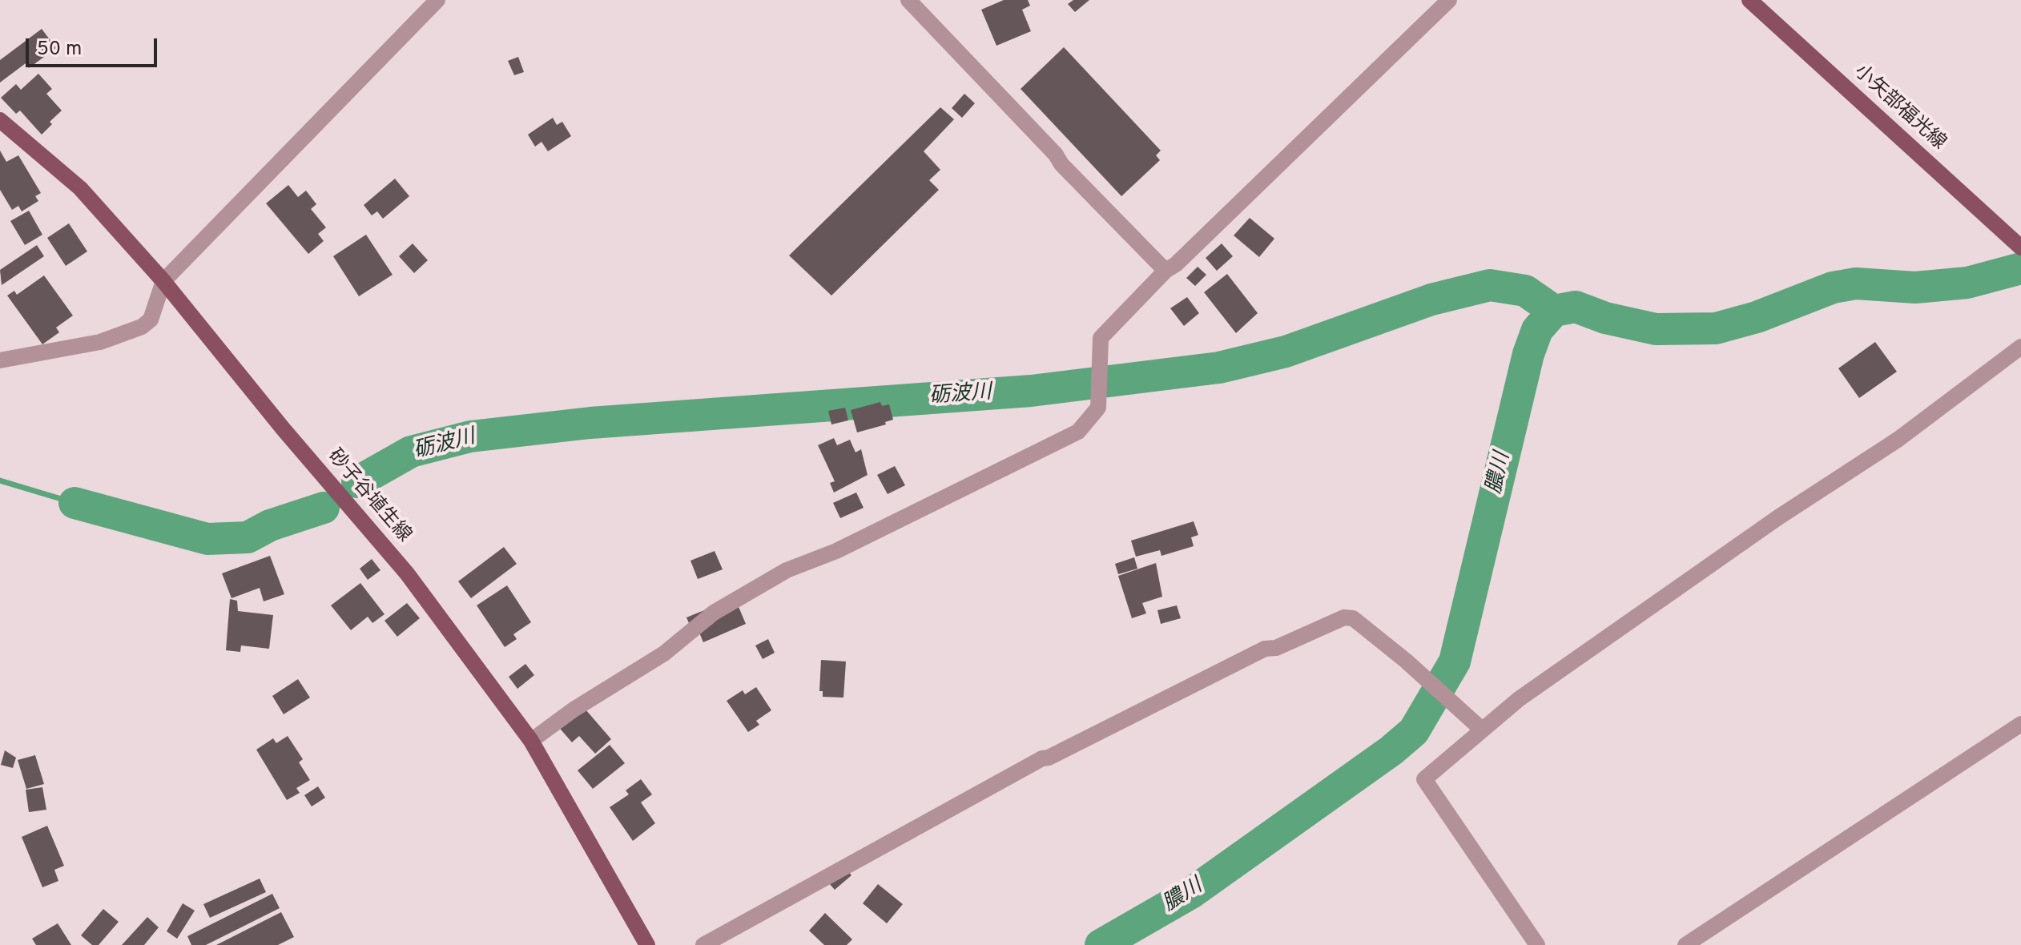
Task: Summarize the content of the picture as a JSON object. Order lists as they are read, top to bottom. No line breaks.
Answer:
{"streets":{"main road":["小矢部福光線","砂子谷埴生線"]},"water":["砺波川","膿川"],"scale_bar":"50 m"}
